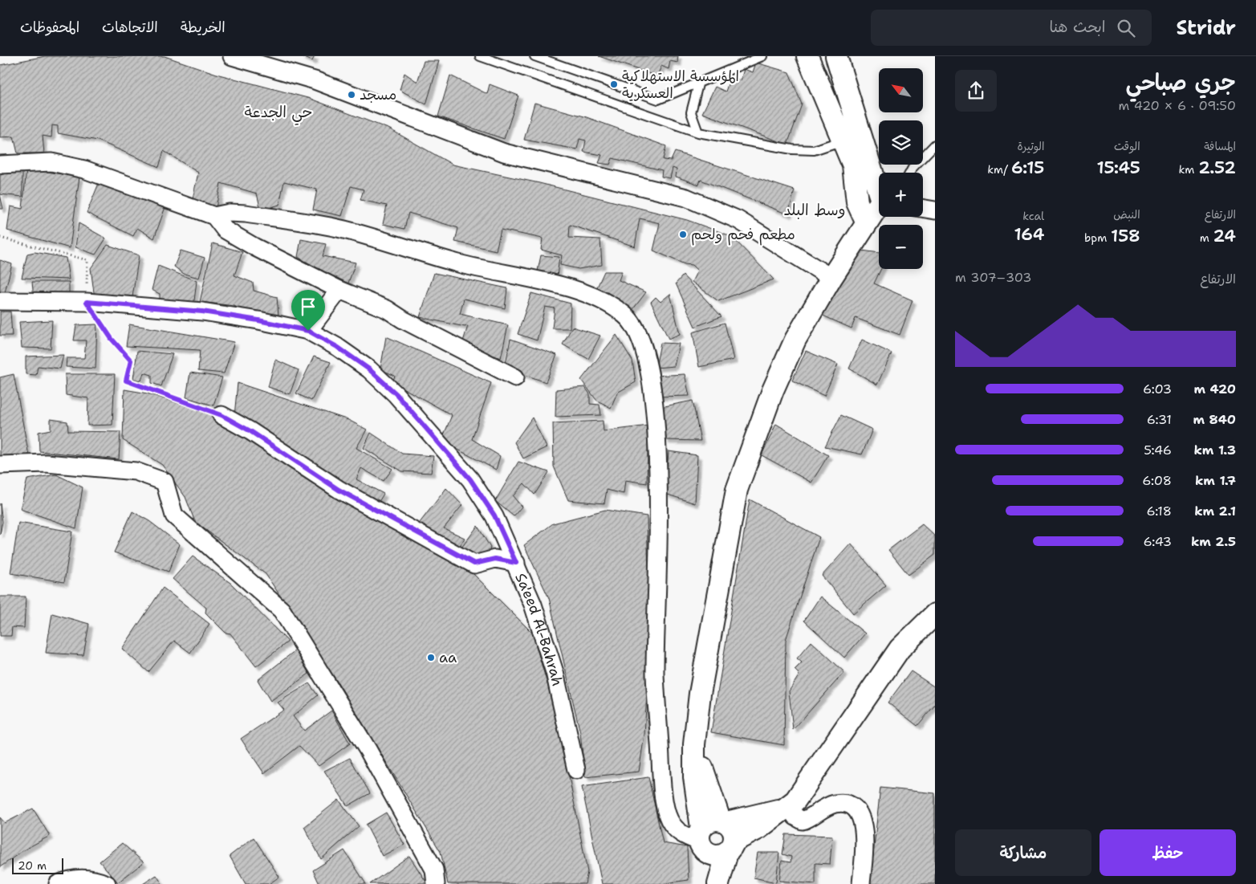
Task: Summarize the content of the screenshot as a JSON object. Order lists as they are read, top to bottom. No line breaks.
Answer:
{"streets":{"street":["Sa'eed Al-Bahrah"]},"districts":["حي الجدعة","وسط البلد"],"places":["المؤسسة الاستهلاكية العسكرية","مسجد","مطعم فحم ولحم","aa"],"scale_bar":"20 m","north":"top left","page":{"header":"Stridr","search":"ابحث هنا","nav":["الخريطة","الاتجاهات","المحفوظات"],"heading":["جري صباحي","09:50 · 6 × 420 m"],"map_buttons":["+","−"],"stats":[["المسافة","2.52 km"],["الوقت","15:45"],["الوتيرة","6:15 /km"],["الارتفاع","24 m"],["النبض","158 bpm"],["kcal","164"]],"chart":["الارتفاع","303–307 m"],"list":[{"name":"420 m","note":"6:03"},{"name":"840 m","note":"6:31"},{"name":"1.3 km","note":"5:46"},{"name":"1.7 km","note":"6:08"},{"name":"2.1 km","note":"6:18"},{"name":"2.5 km","note":"6:43"}],"buttons":["حفظ","مشاركة"],"scale":"20 m"}}
